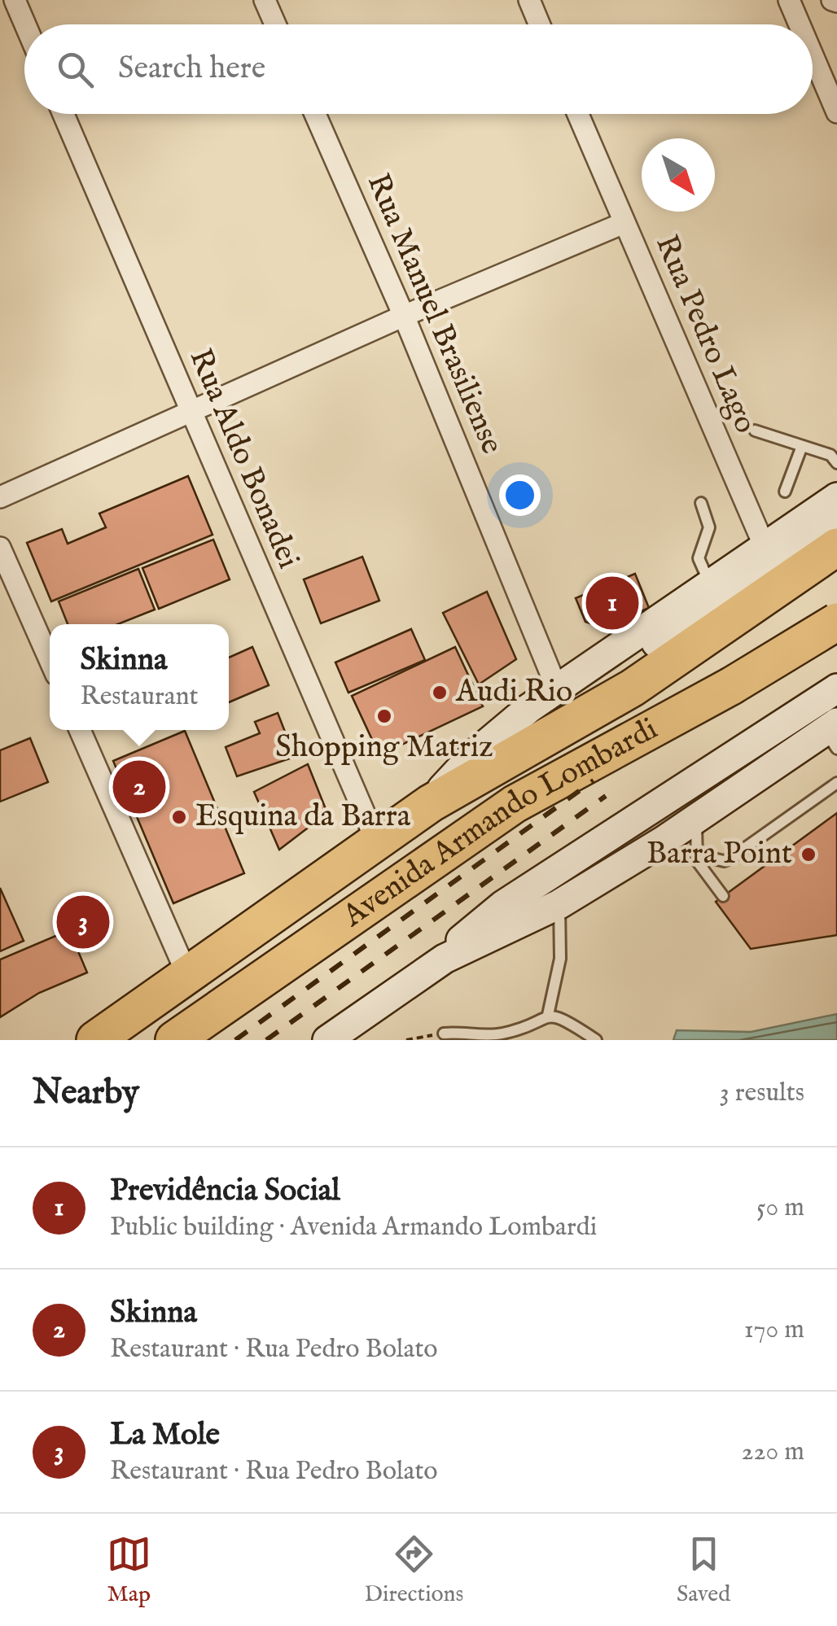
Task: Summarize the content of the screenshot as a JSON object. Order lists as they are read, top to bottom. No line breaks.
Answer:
{"streets":{"highway":["Avenida Armando Lombardi"],"street":["Rua Manuel Brasiliense","Rua Pedro Lago","Rua Aldo Bonadei"]},"crossings":[["Rua Manuel Brasiliense","Avenida Armando Lombardi"],["Rua Pedro Lago","Avenida Armando Lombardi"],["Rua Aldo Bonadei","Avenida Armando Lombardi"]],"places":["Audi Rio","Shopping Matriz","Esquina da Barra","Barra Point"],"north":"bottom right","page":{"search":"Search here","pins":["1","2","3"],"popup":["Skinna","Restaurant"],"heading":["Nearby","3 results"],"list":[{"mark":"1","name":"Previdência Social","note":"Public building · Avenida Armando Lombardi","value":"50 m"},{"mark":"2","name":"Skinna","note":"Restaurant · Rua Pedro Bolato","value":"170 m"},{"mark":"3","name":"La Mole","note":"Restaurant · Rua Pedro Bolato","value":"220 m"}],"nav":["Map","Directions","Saved"]}}
